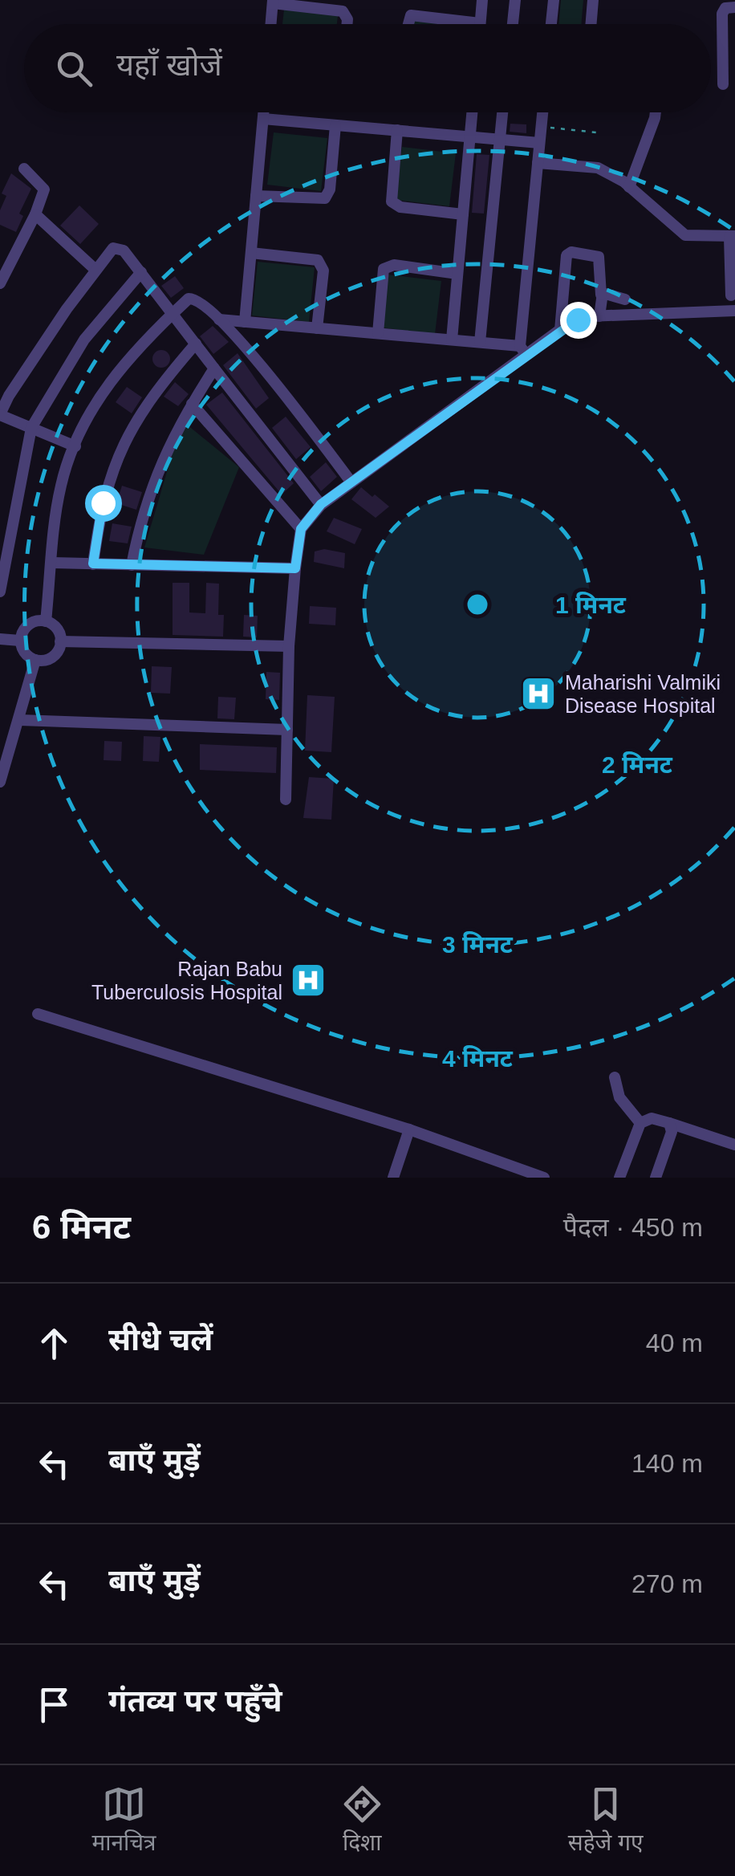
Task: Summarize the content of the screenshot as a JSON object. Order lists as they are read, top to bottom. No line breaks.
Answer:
{"places":{"hospital":["Maharishi Valmiki Disease Hospital","Rajan Babu Tuberculosis Hospital"]},"page":{"search":"यहाँ खोजें","heading":["6 मिनट","पैदल · 450 m"],"list":[["सीधे चलें","40 m"],["बाएँ मुड़ें","140 m"],["बाएँ मुड़ें","270 m"],"गंतव्य पर पहुँचे"],"nav":["मानचित्र","दिशा","सहेजे गए"]},"rings":["1 मिनट","2 मिनट","3 मिनट","4 मिनट"]}
